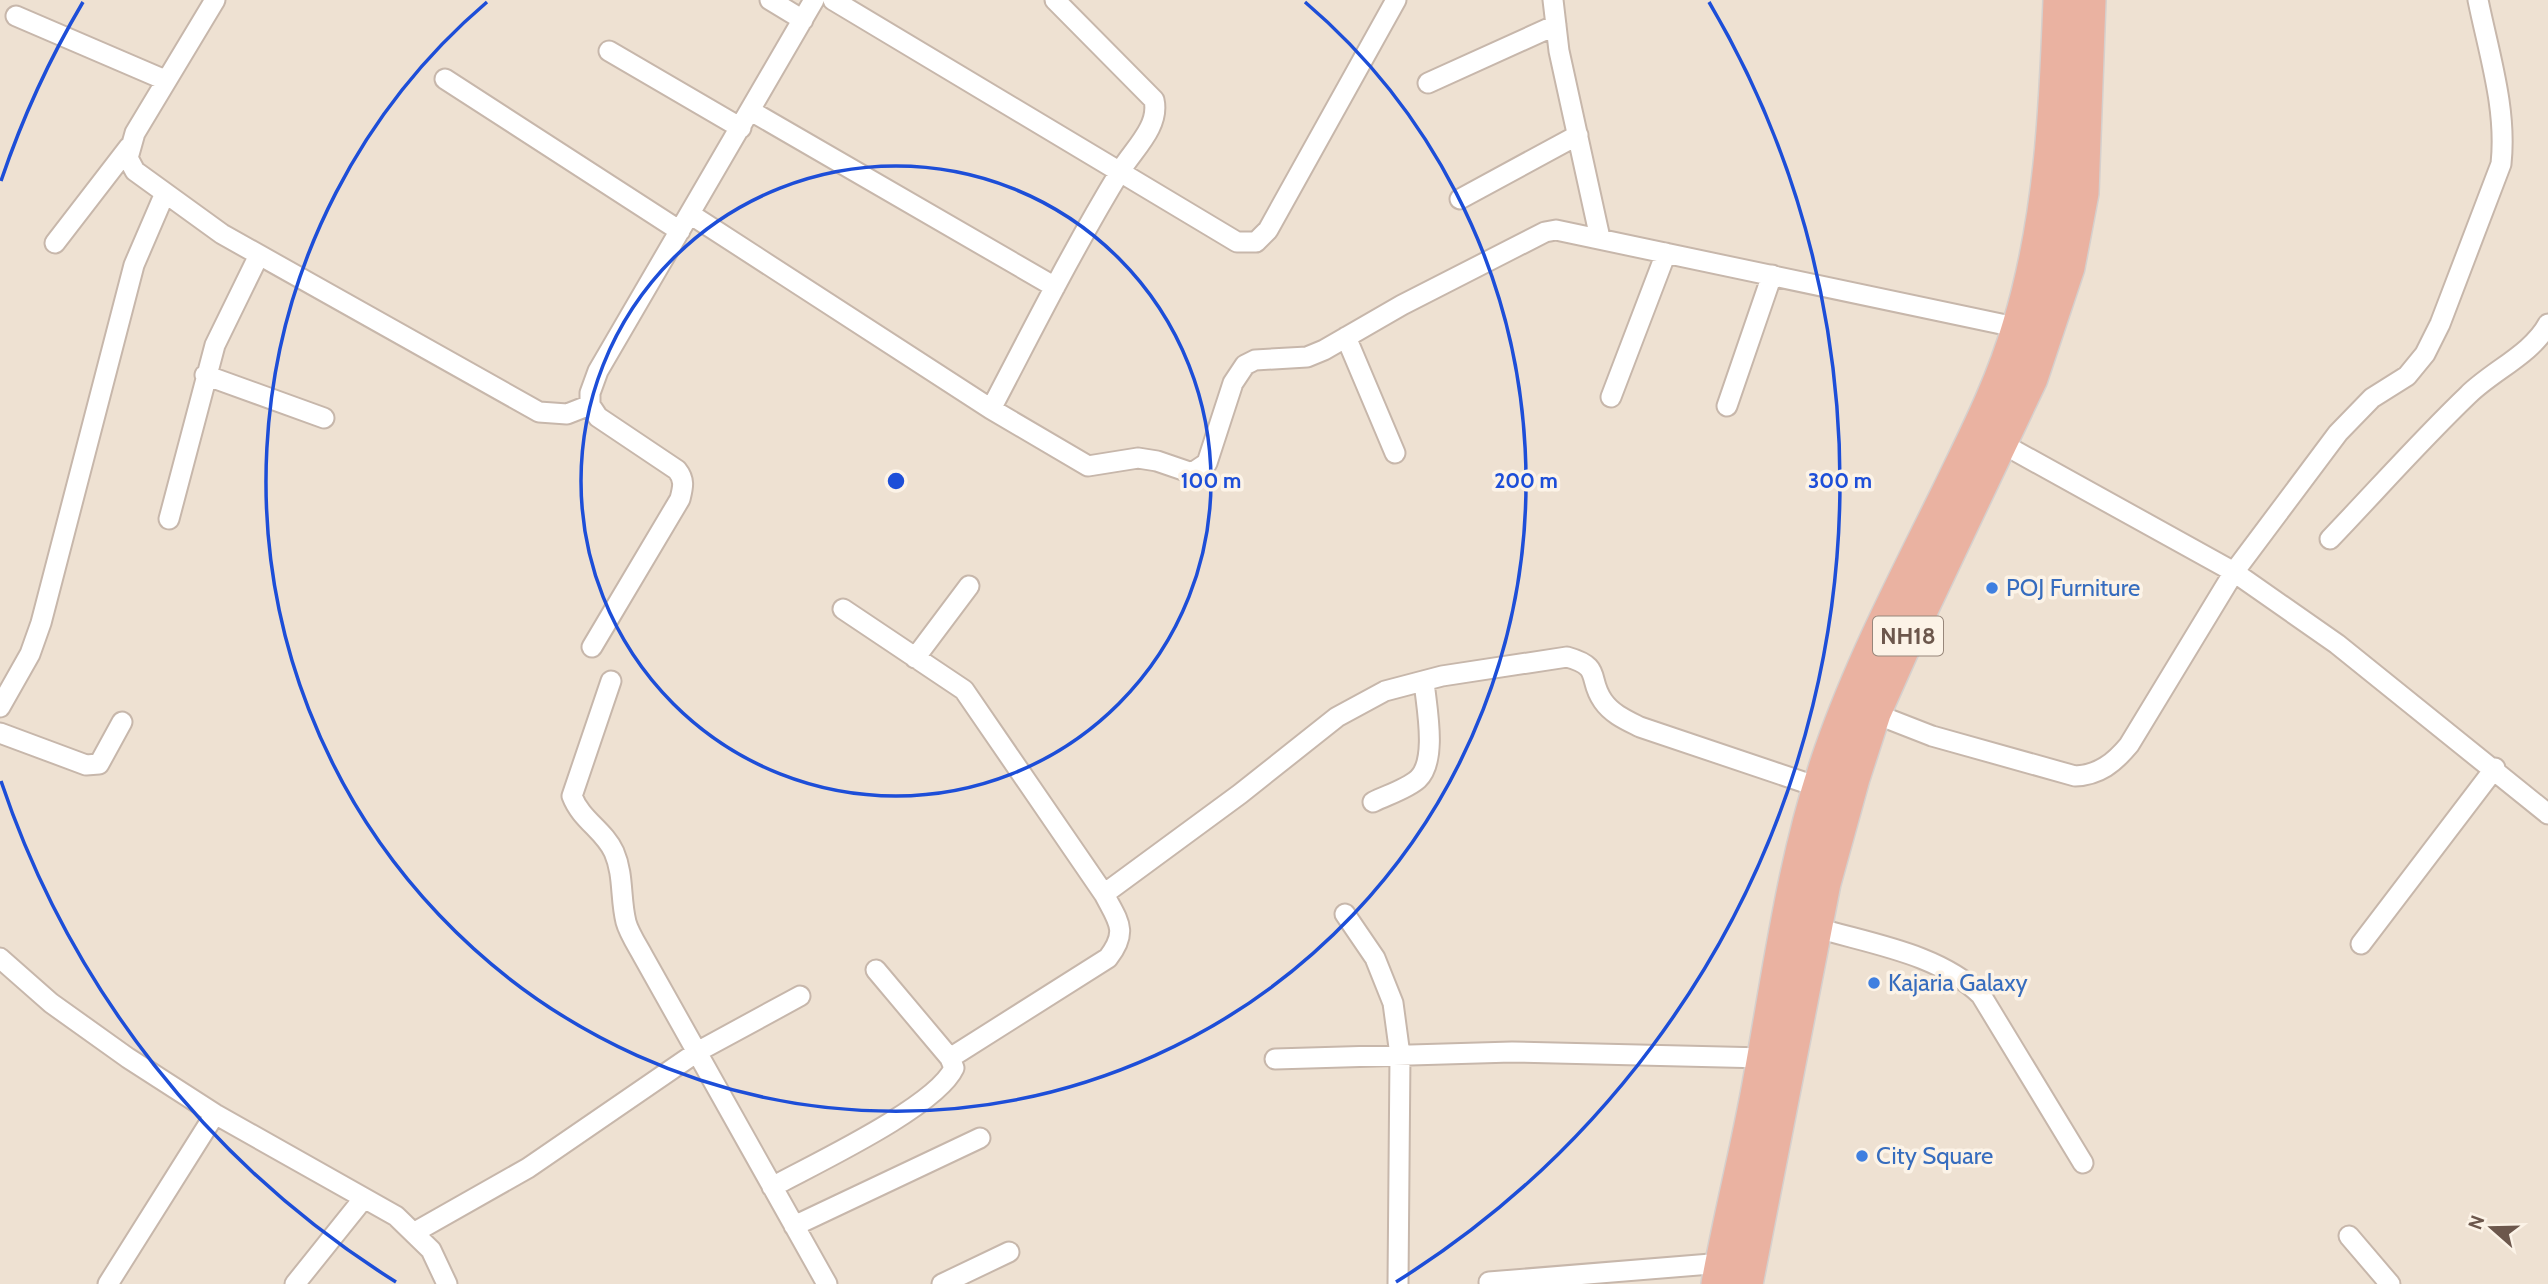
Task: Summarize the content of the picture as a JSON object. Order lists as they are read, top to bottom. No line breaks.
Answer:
{"streets":{"highway":["NH18"]},"places":["POJ Furniture","Kajaria Galaxy","City Square"],"north":"left","rings":["100 m","200 m","300 m"]}
